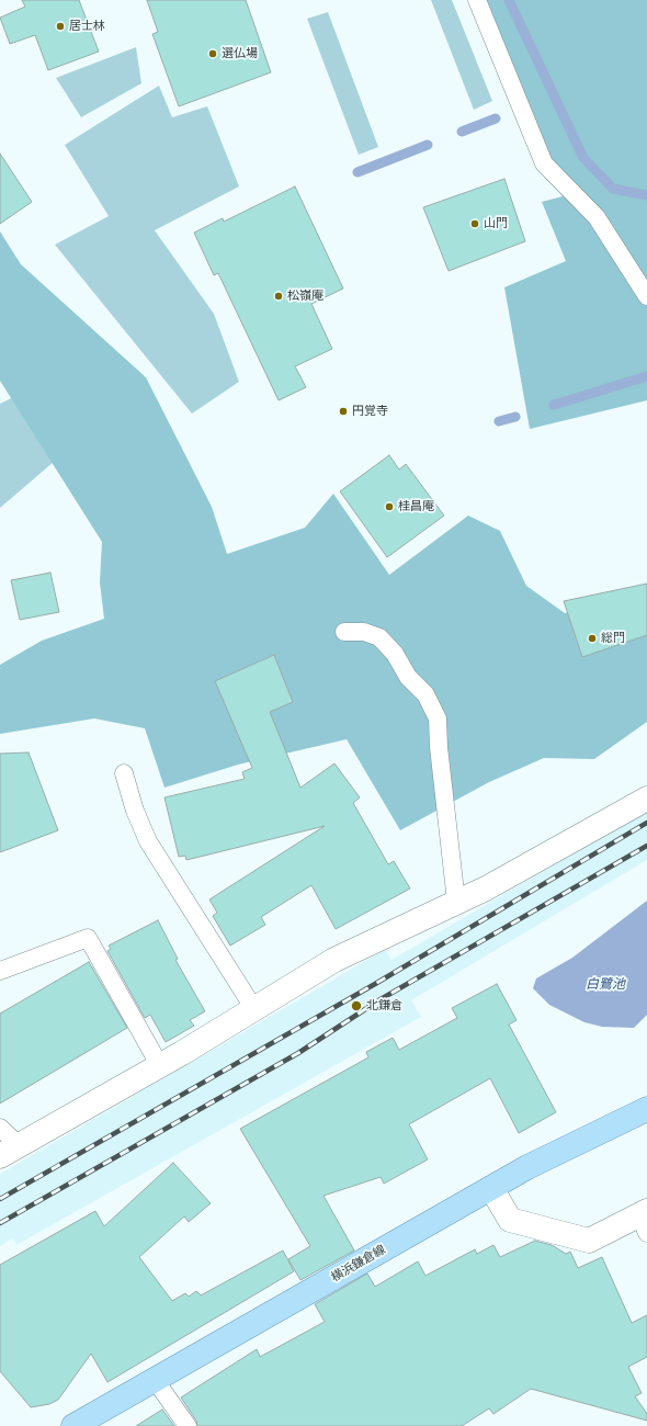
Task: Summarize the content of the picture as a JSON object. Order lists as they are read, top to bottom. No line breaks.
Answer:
{"streets":{"main road":["横浜鎌倉線"]},"water":["白鷺池"],"places":["居士林","選仏場","山門","松嶺庵","円覚寺","桂昌庵","総門","北鎌倉"]}
